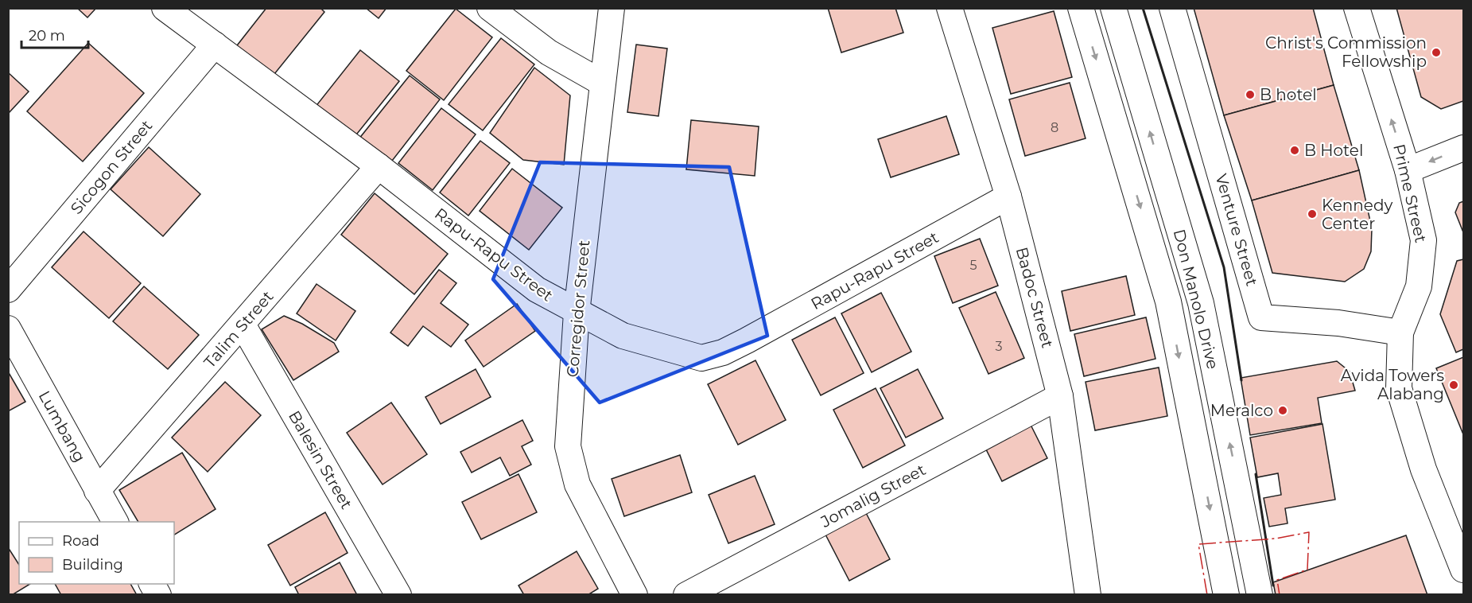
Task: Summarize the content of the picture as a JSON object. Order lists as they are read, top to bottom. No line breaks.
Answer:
{"streets":{"street":["Sicogon Street","Prime Street","Venture Street","Rapu-Rapu Street","Badoc Street","Don Manolo Drive","Corregidor Street","Talim Street","Lumbang","Balesin Street","Jomalig Street"]},"crossings":[["Sicogon Street","Rapu-Rapu Street"],["Prime Street","Venture Street"],["Rapu-Rapu Street","Badoc Street"],["Rapu-Rapu Street","Corregidor Street"],["Rapu-Rapu Street","Talim Street"],["Badoc Street","Jomalig Street"],["Talim Street","Lumbang"],["Talim Street","Balesin Street"]],"places":["Christ's Commission Fellowship","B hotel","B Hotel","Kennedy Center","Avida Towers Alabang","Meralco"],"house_numbers":["8","5","3"],"legend":["Road","Building"],"scale_bar":"20 m"}
